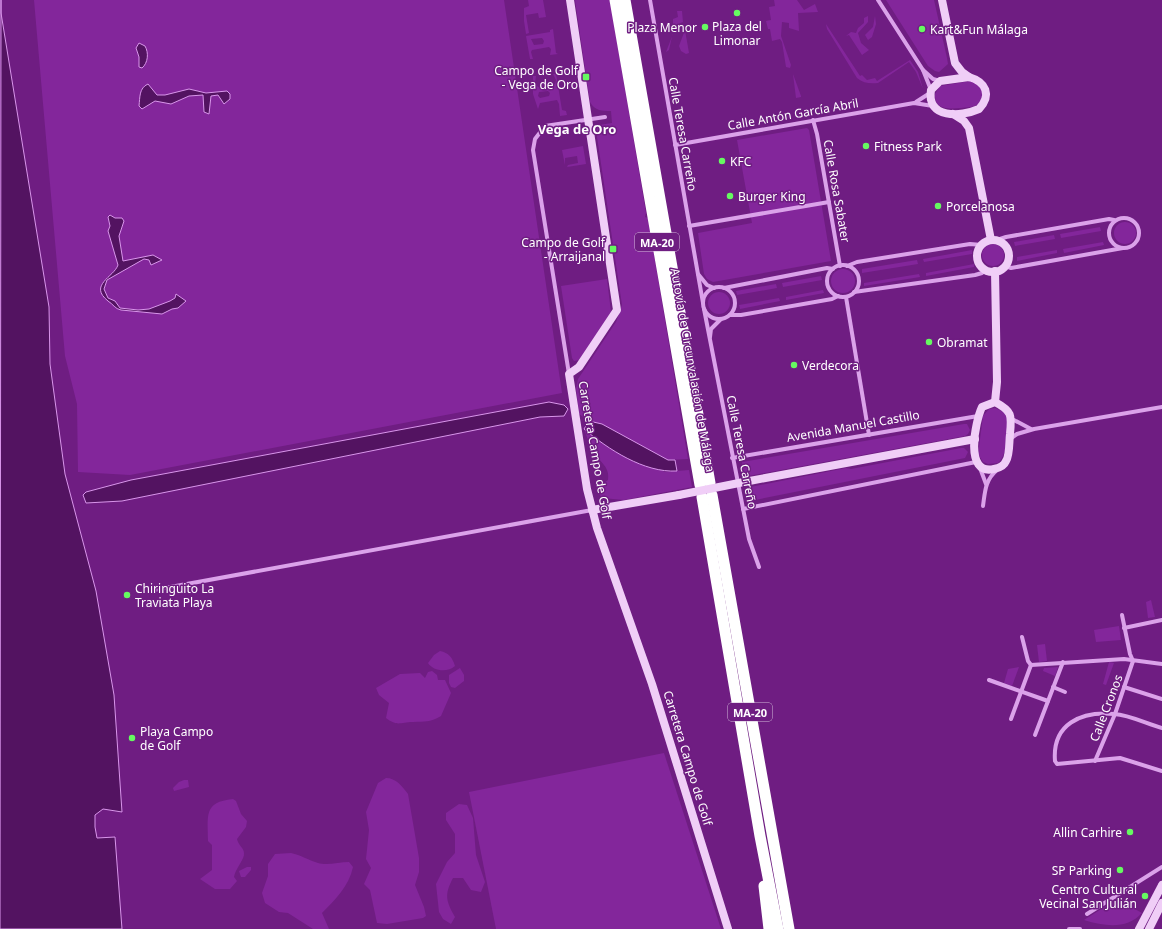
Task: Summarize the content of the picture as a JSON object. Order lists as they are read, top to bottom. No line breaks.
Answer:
{"streets":{"highway":["MA-20","Autovía de Circunvalación de Málaga"],"main road":["Carretera Campo de Golf"],"street":["Calle Antón García Abril","Calle Teresa Carreño","Calle Rosa Sabater","Avenida Manuel Castillo","Calle Cronos"]},"crossings":[["Calle Antón García Abril","Calle Teresa Carreño"],["Calle Antón García Abril","Calle Rosa Sabater"],["Calle Teresa Carreño","Avenida Manuel Castillo"]],"districts":["Vega de Oro"],"places":{"other":["Plaza del Limonar","Plaza Menor","Kart&Fun Málaga","Fitness Park","KFC","Burger King","Porcelanosa","Obramat","Verdecora","Chiringuito La Traviata Playa","Playa Campo de Golf","Allin Carhire","SP Parking","Centro Cultural Vecinal San Julián"],"transit":["Campo de Golf - Vega de Oro","Campo de Golf - Arraijanal"]}}
